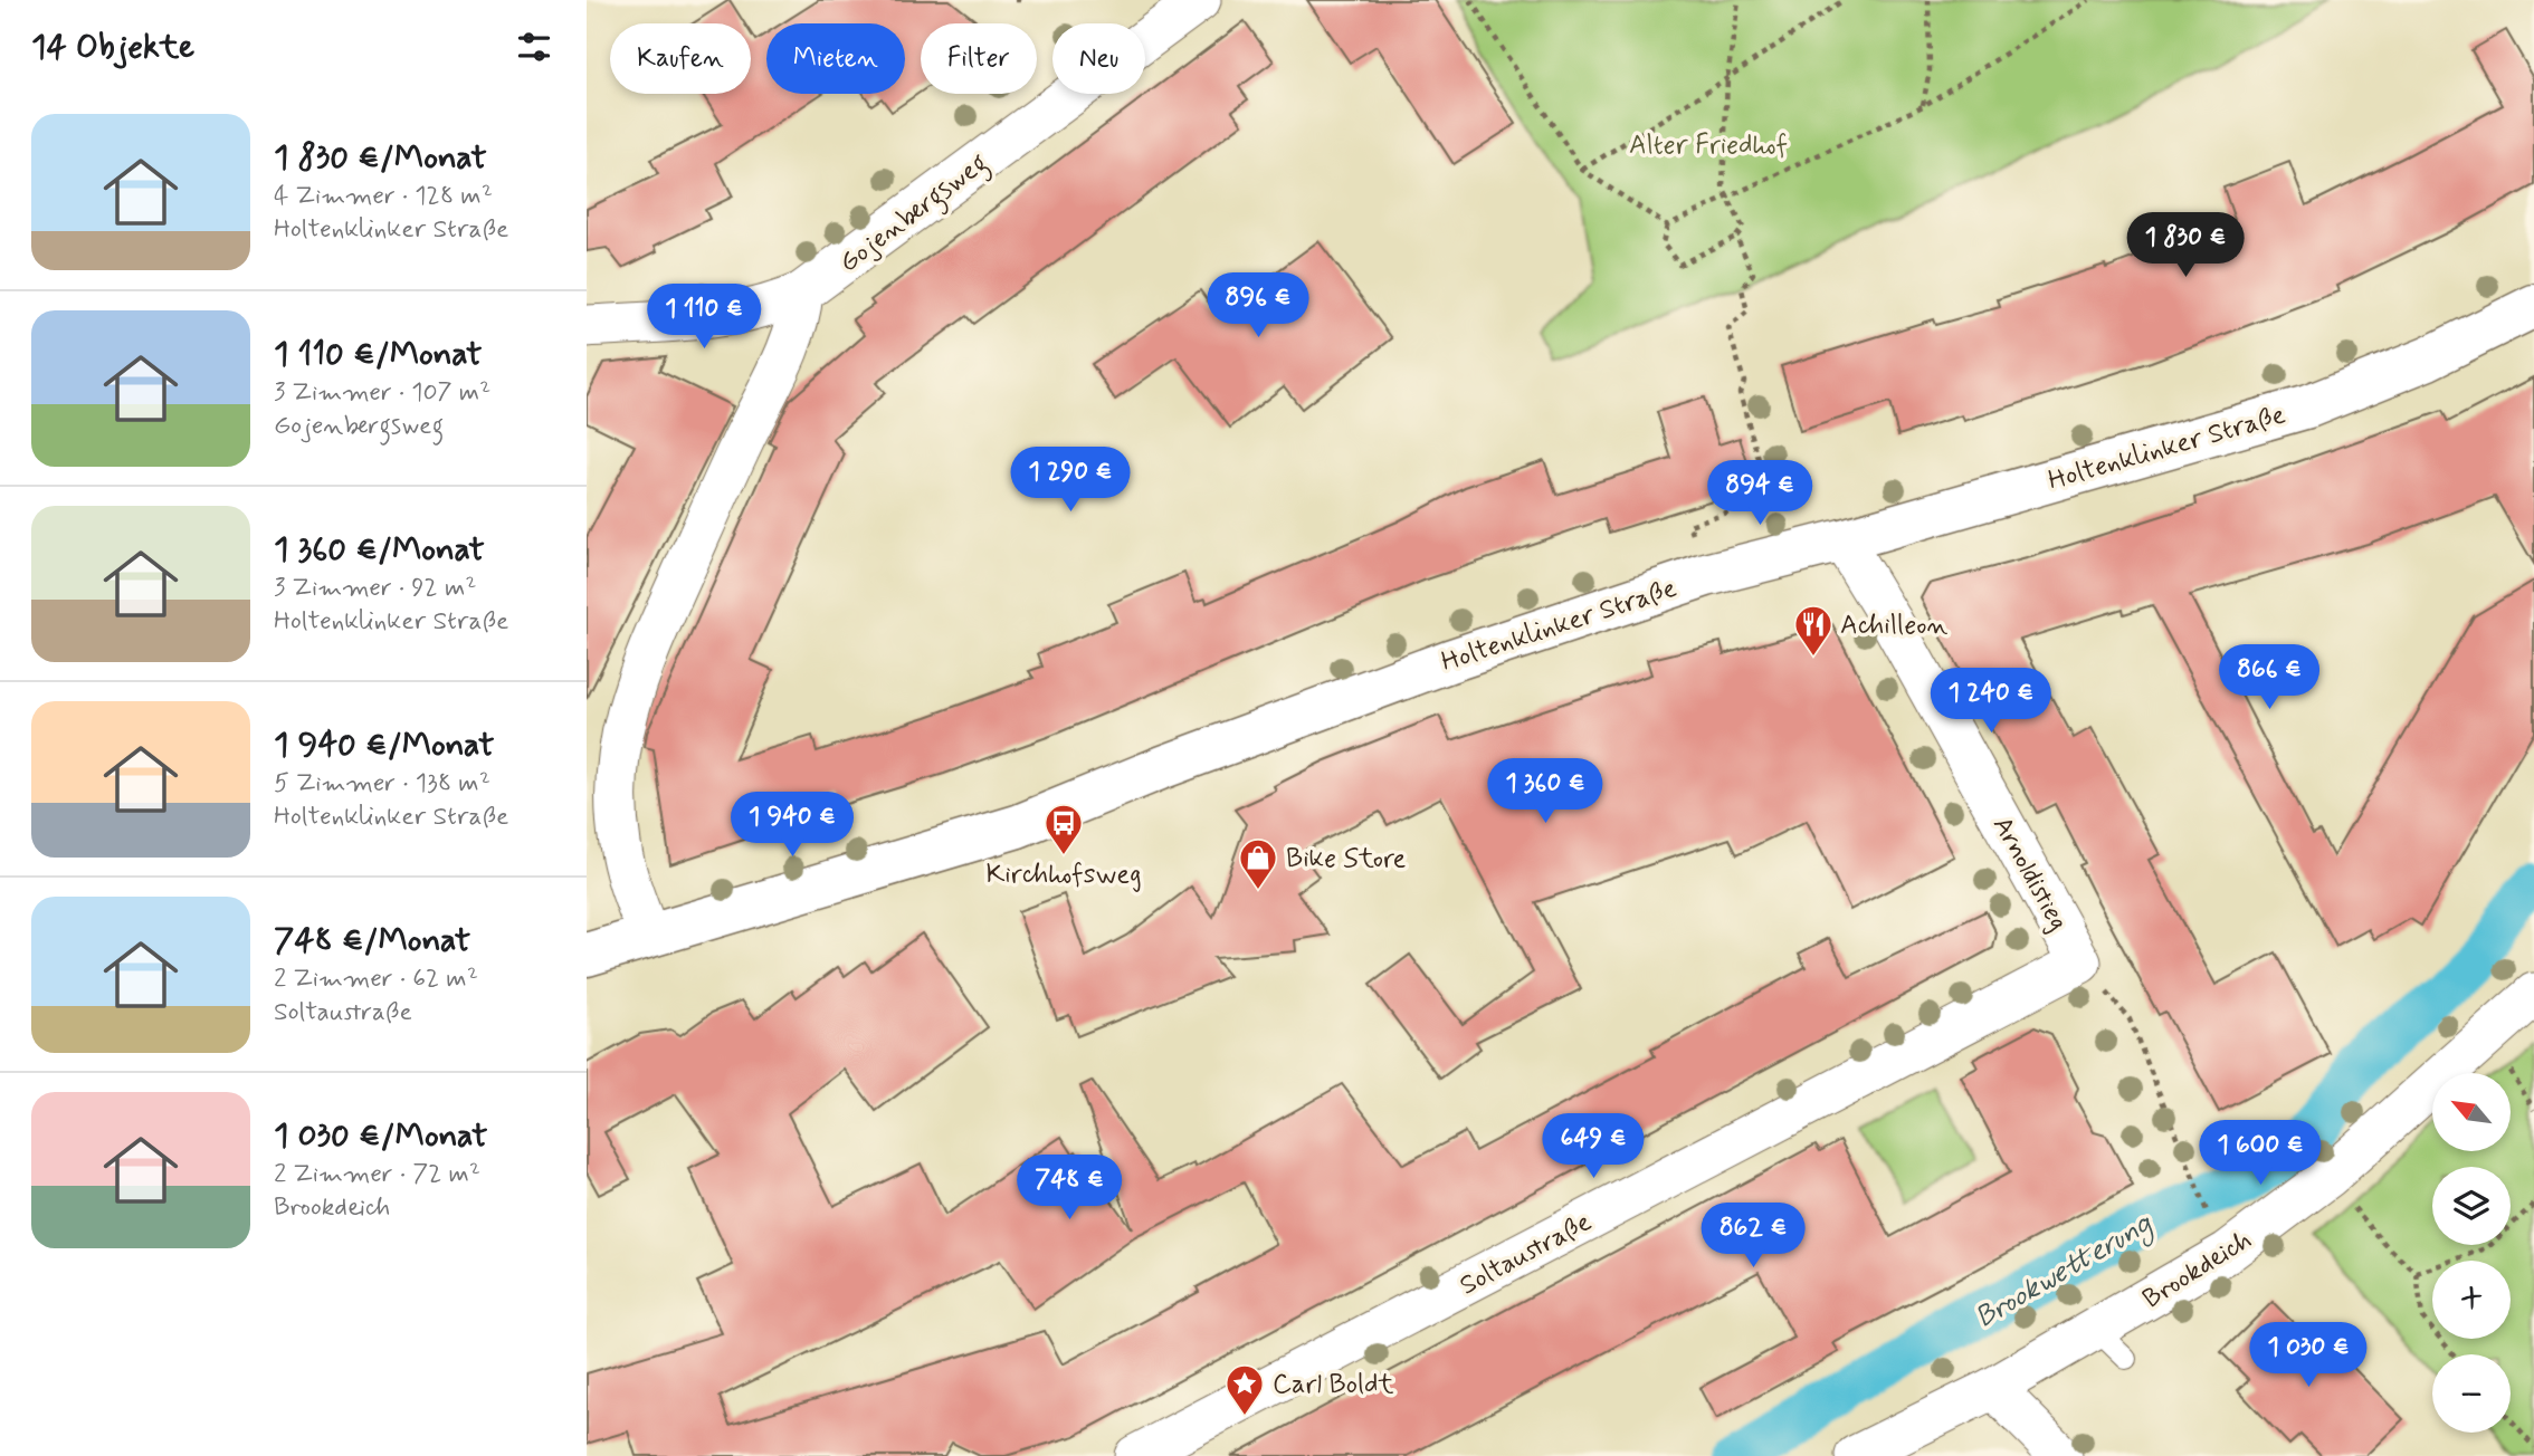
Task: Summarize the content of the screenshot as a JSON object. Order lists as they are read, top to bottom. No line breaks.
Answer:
{"streets":{"main road":["Holtenklinker Straße"],"street":["Gojenbergsweg","Arnoldistieg","Soltaustraße","Brookdeich"]},"crossings":[["Holtenklinker Straße","Arnoldistieg"],["Arnoldistieg","Soltaustraße"]],"water":["Brookwetterung"],"parks":["Alter Friedhof"],"places":{"restaurant":["Achilleon"],"bus stop":["Kirchhofsweg"],"shop":["Bike Store"],"place":["Carl Boldt"]},"north":"top left","page":{"heading":"14 Objekte","chip":["Kaufen","Mieten","Filter","Neu"],"list":[{"name":"1 830 €/Monat","note":"4 Zimmer · 128 m² · Holtenklinker Straße"},{"name":"1 110 €/Monat","note":"3 Zimmer · 107 m² · Gojenbergsweg"},{"name":"1 360 €/Monat","note":"3 Zimmer · 92 m² · Holtenklinker Straße"},{"name":"1 940 €/Monat","note":"5 Zimmer · 138 m² · Holtenklinker Straße"},{"name":"748 €/Monat","note":"2 Zimmer · 62 m² · Soltaustraße"},{"name":"1 030 €/Monat","note":"2 Zimmer · 72 m² · Brookdeich"}],"price":["1 830 €","896 €","1 110 €","1 290 €","894 €","866 €","1 240 €","1 360 €","1 940 €","649 €","1 600 €","748 €","862 €","1 030 €"],"map_buttons":["+","−"]}}
